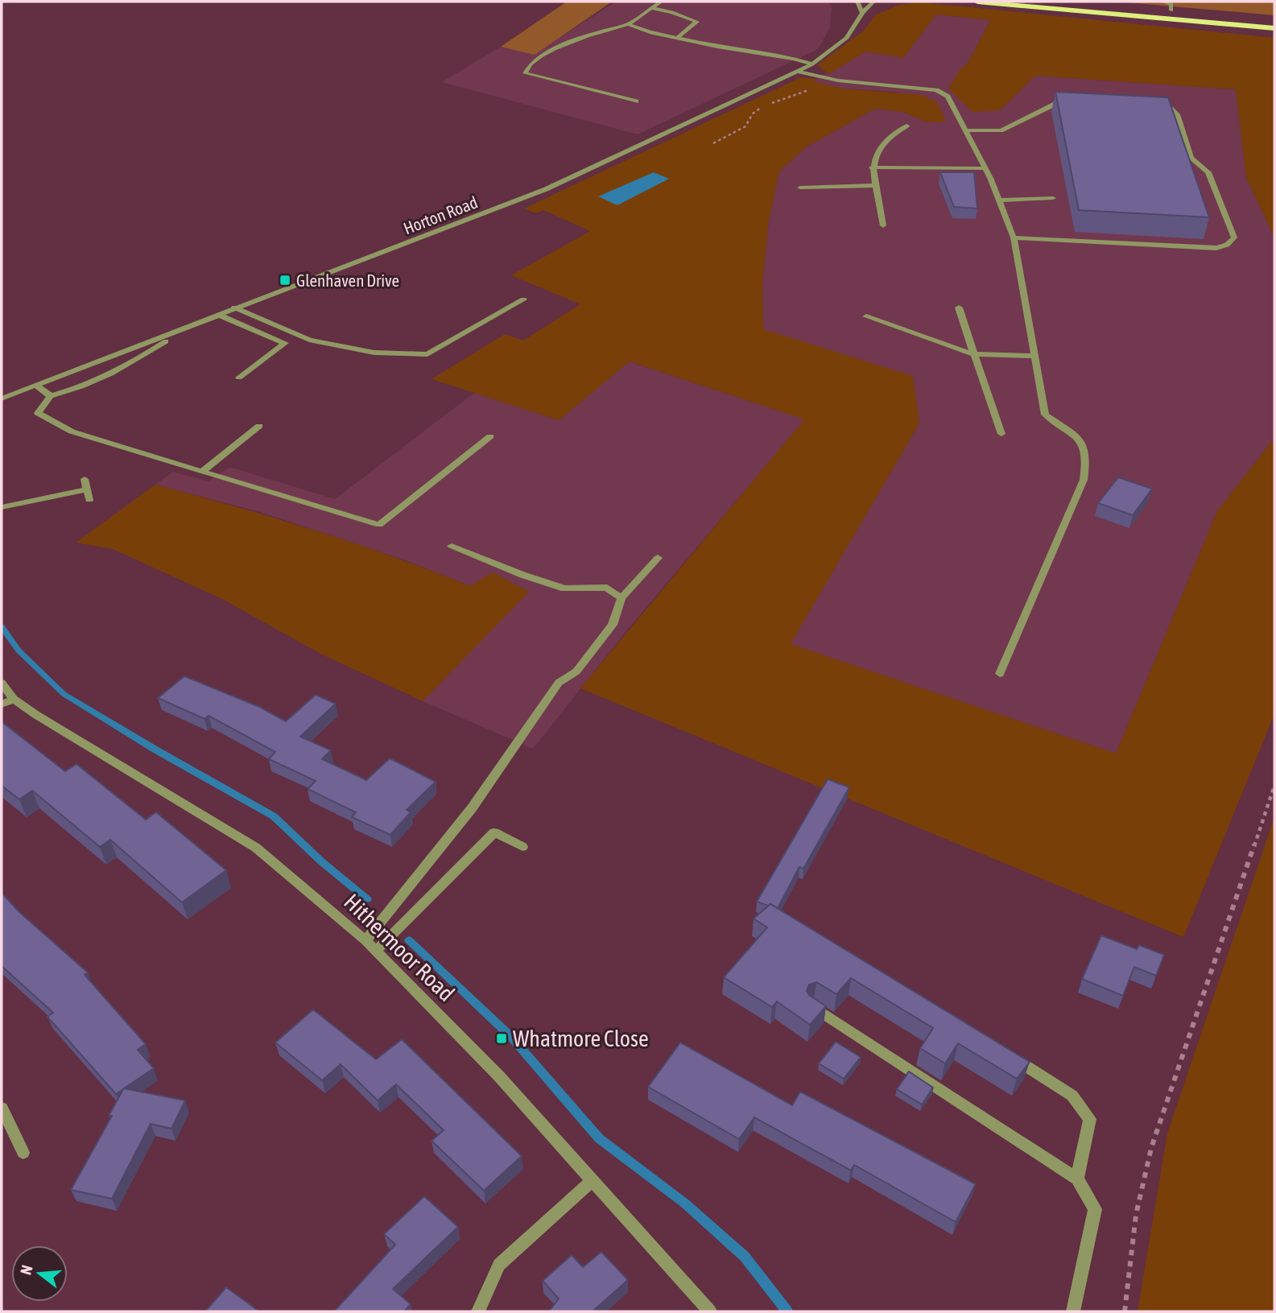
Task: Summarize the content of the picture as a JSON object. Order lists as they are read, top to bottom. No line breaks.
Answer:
{"streets":{"street":["Horton Road","Hithermoor Road"]},"places":{"transit":["Glenhaven Drive","Whatmore Close"]},"north":"left"}
